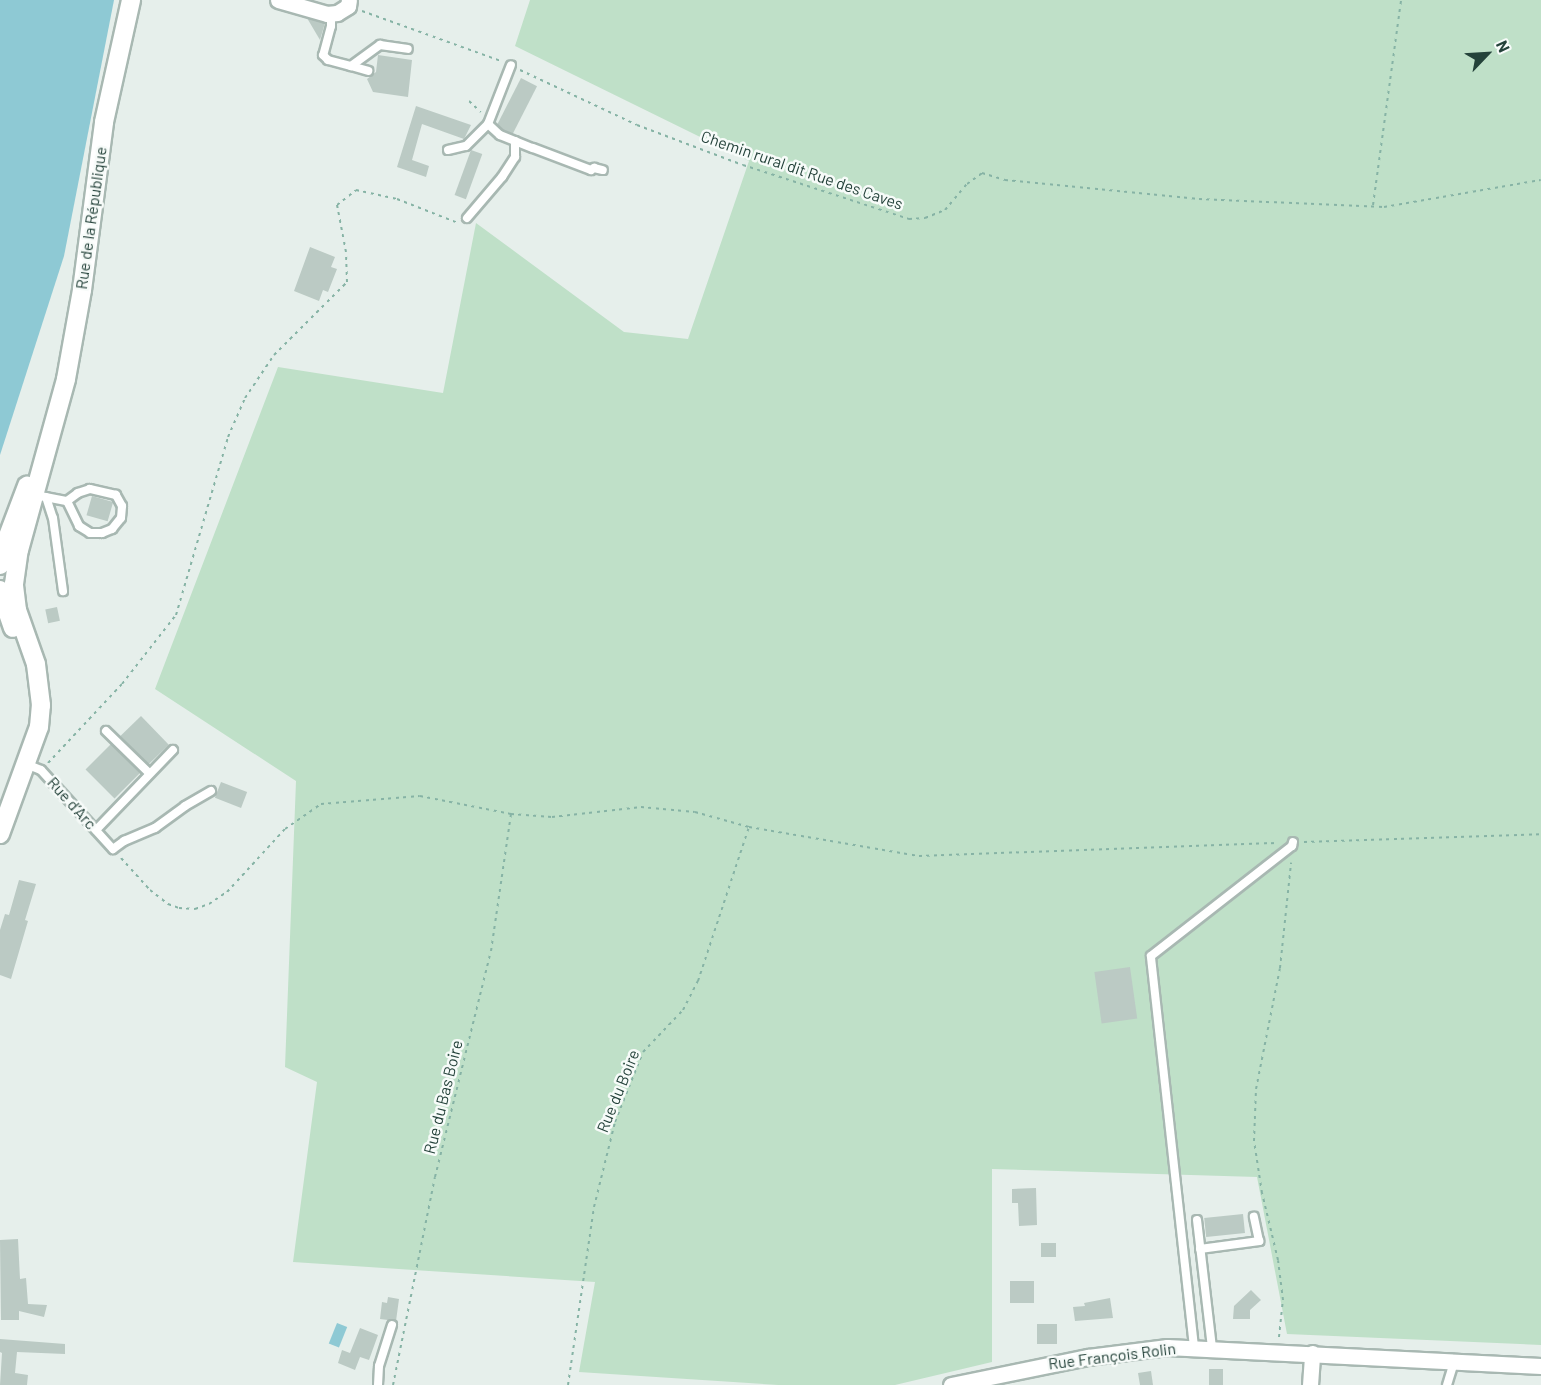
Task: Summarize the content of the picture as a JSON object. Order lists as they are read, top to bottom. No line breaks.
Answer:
{"streets":{"main road":["Rue de la République"],"street":["Rue François Rolin"],"lane":["Rue d’Arc"],"path":["Chemin rural dit Rue des Caves","Rue du Boire","Rue du Bas Boire"]},"crossings":[["Rue de la République","Rue d’Arc"]],"north":"top right"}
